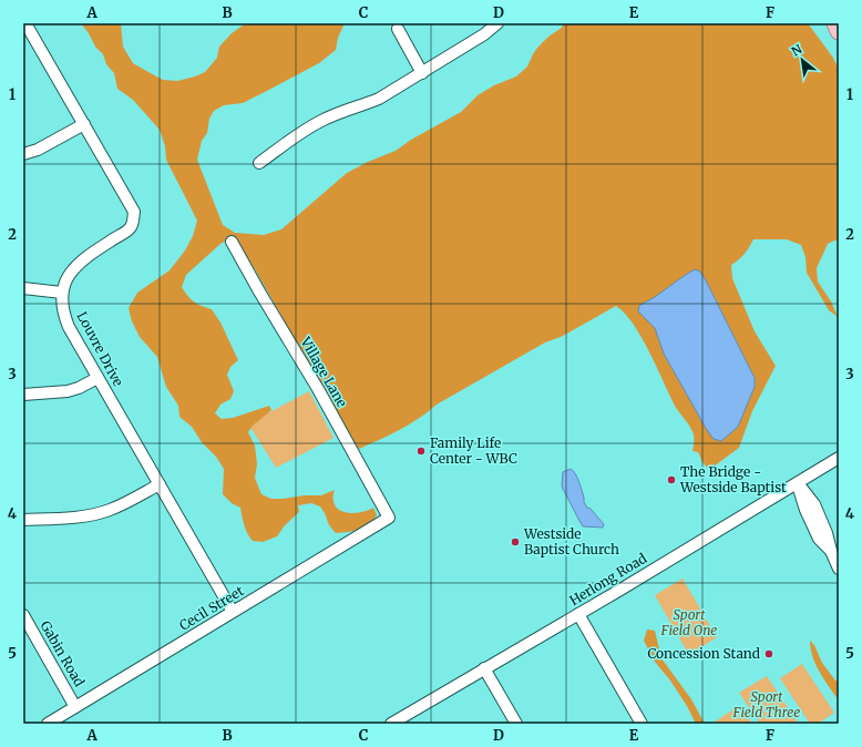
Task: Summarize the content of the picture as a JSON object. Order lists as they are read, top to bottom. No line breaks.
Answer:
{"streets":{"street":["Louvre Drive","Village Lane","Herlong Road","Cecil Street","Gabin Road"]},"crossings":[["Louvre Drive","Cecil Street"],["Village Lane","Cecil Street"],["Cecil Street","Gabin Road"]],"parks":["Sport Field One","Sport Field Three"],"places":["Family Life Center - WBC","The Bridge - Westside Baptist","Westside Baptist Church","Concession Stand"],"north":"top left","grid":{"columns":["A","B","C","D","E","F"],"rows":["1","2","3","4","5"]}}
